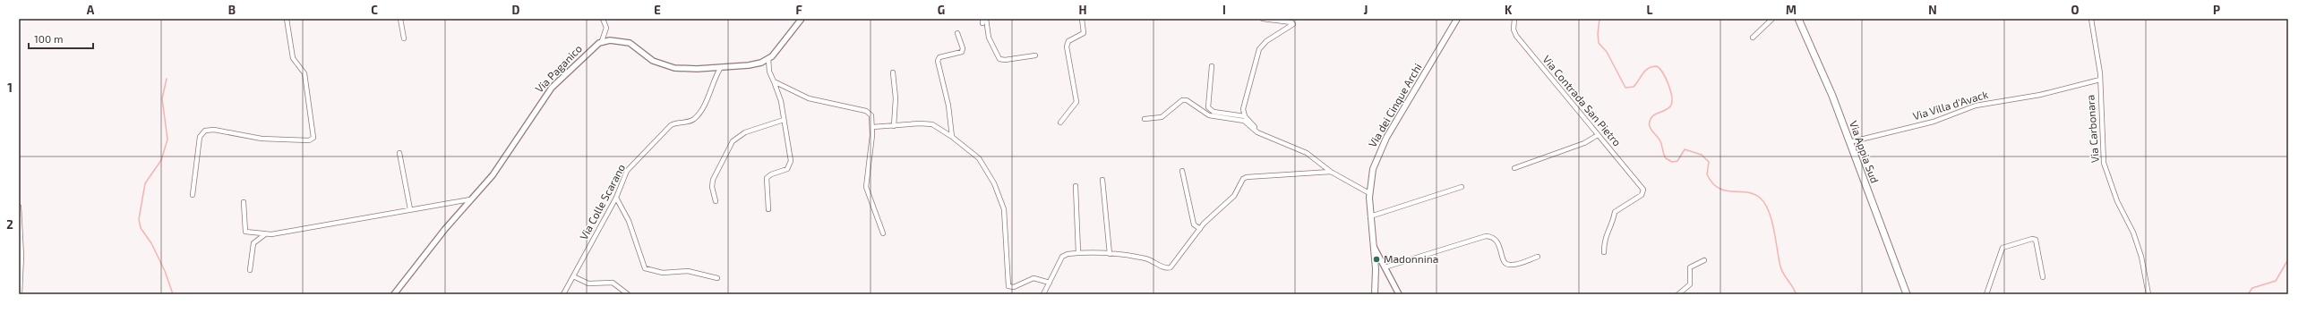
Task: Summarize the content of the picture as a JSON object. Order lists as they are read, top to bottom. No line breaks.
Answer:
{"streets":{"main road":["Via dei Cinque Archi","Via Appia Sud"],"street":["Via Paganico","Via Contrada San Pietro","Via Villa d'Avack","Via Carbonara","Via Colle Scarano"]},"crossings":[["Via Villa d'Avack","Via Carbonara"],["Via Villa d'Avack","Via Appia Sud"]],"places":["Madonnina"],"scale_bar":"100 m","grid":{"columns":["A","B","C","D","E","F","G","H","I","J","K","L","M","N","O","P"],"rows":["1","2"]}}
